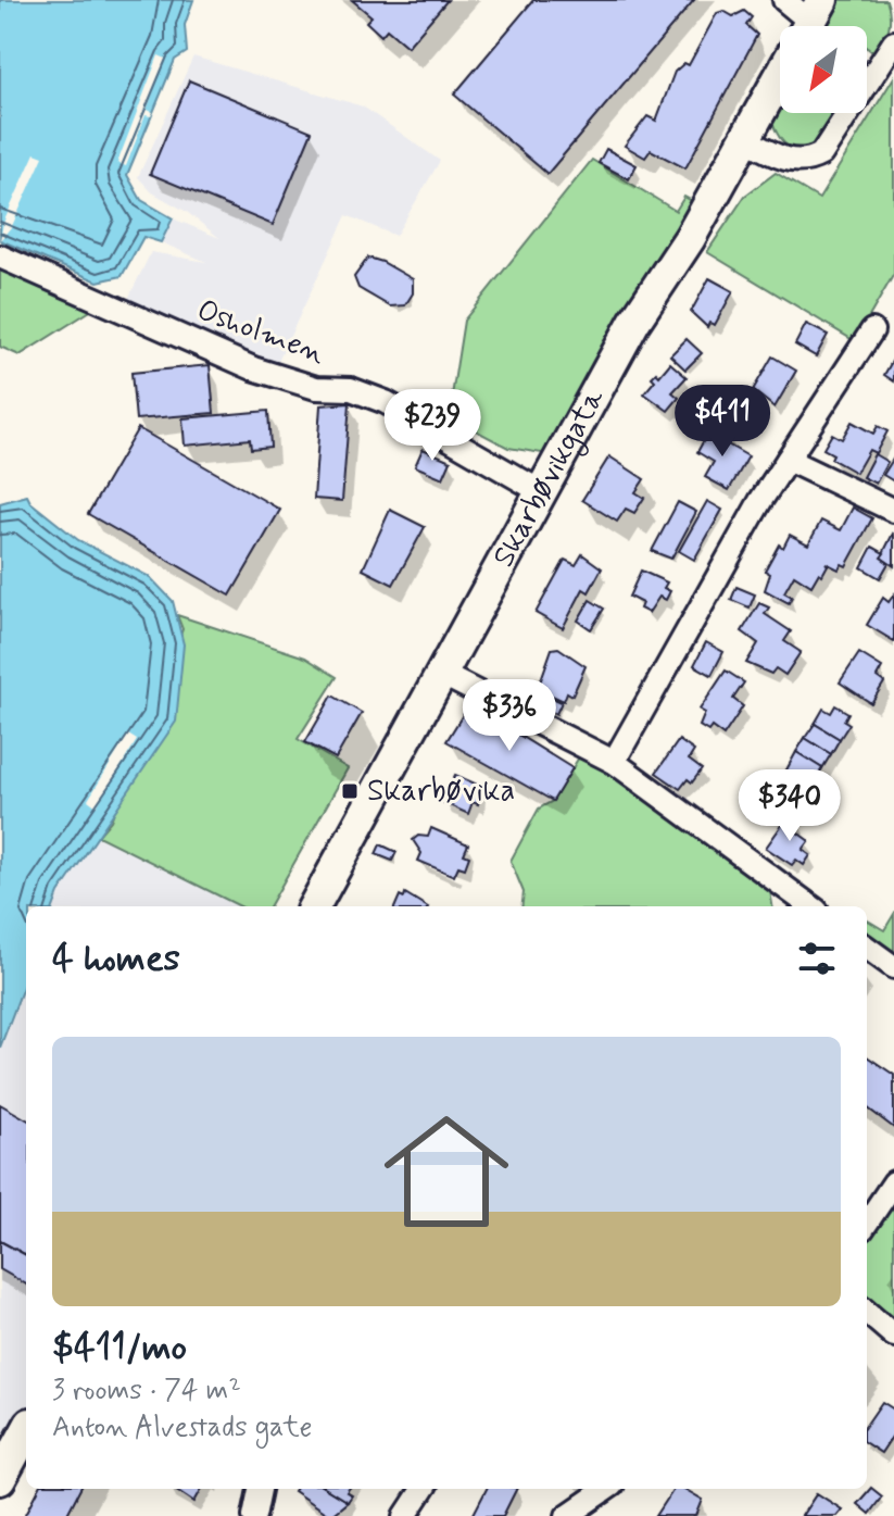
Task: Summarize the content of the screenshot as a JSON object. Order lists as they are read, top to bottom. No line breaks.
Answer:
{"streets":{"main road":["Skarbøvikgata"],"street":["Osholmen"]},"crossings":[["Osholmen","Skarbøvikgata"]],"places":{"transit":["Skarbøvika"]},"north":"bottom left","page":{"price":["$411","$239","$336","$340"],"heading":"4 homes","list":[{"name":"$411/mo","note":"3 rooms · 74 m² · Anton Alvestads gate"}]}}
